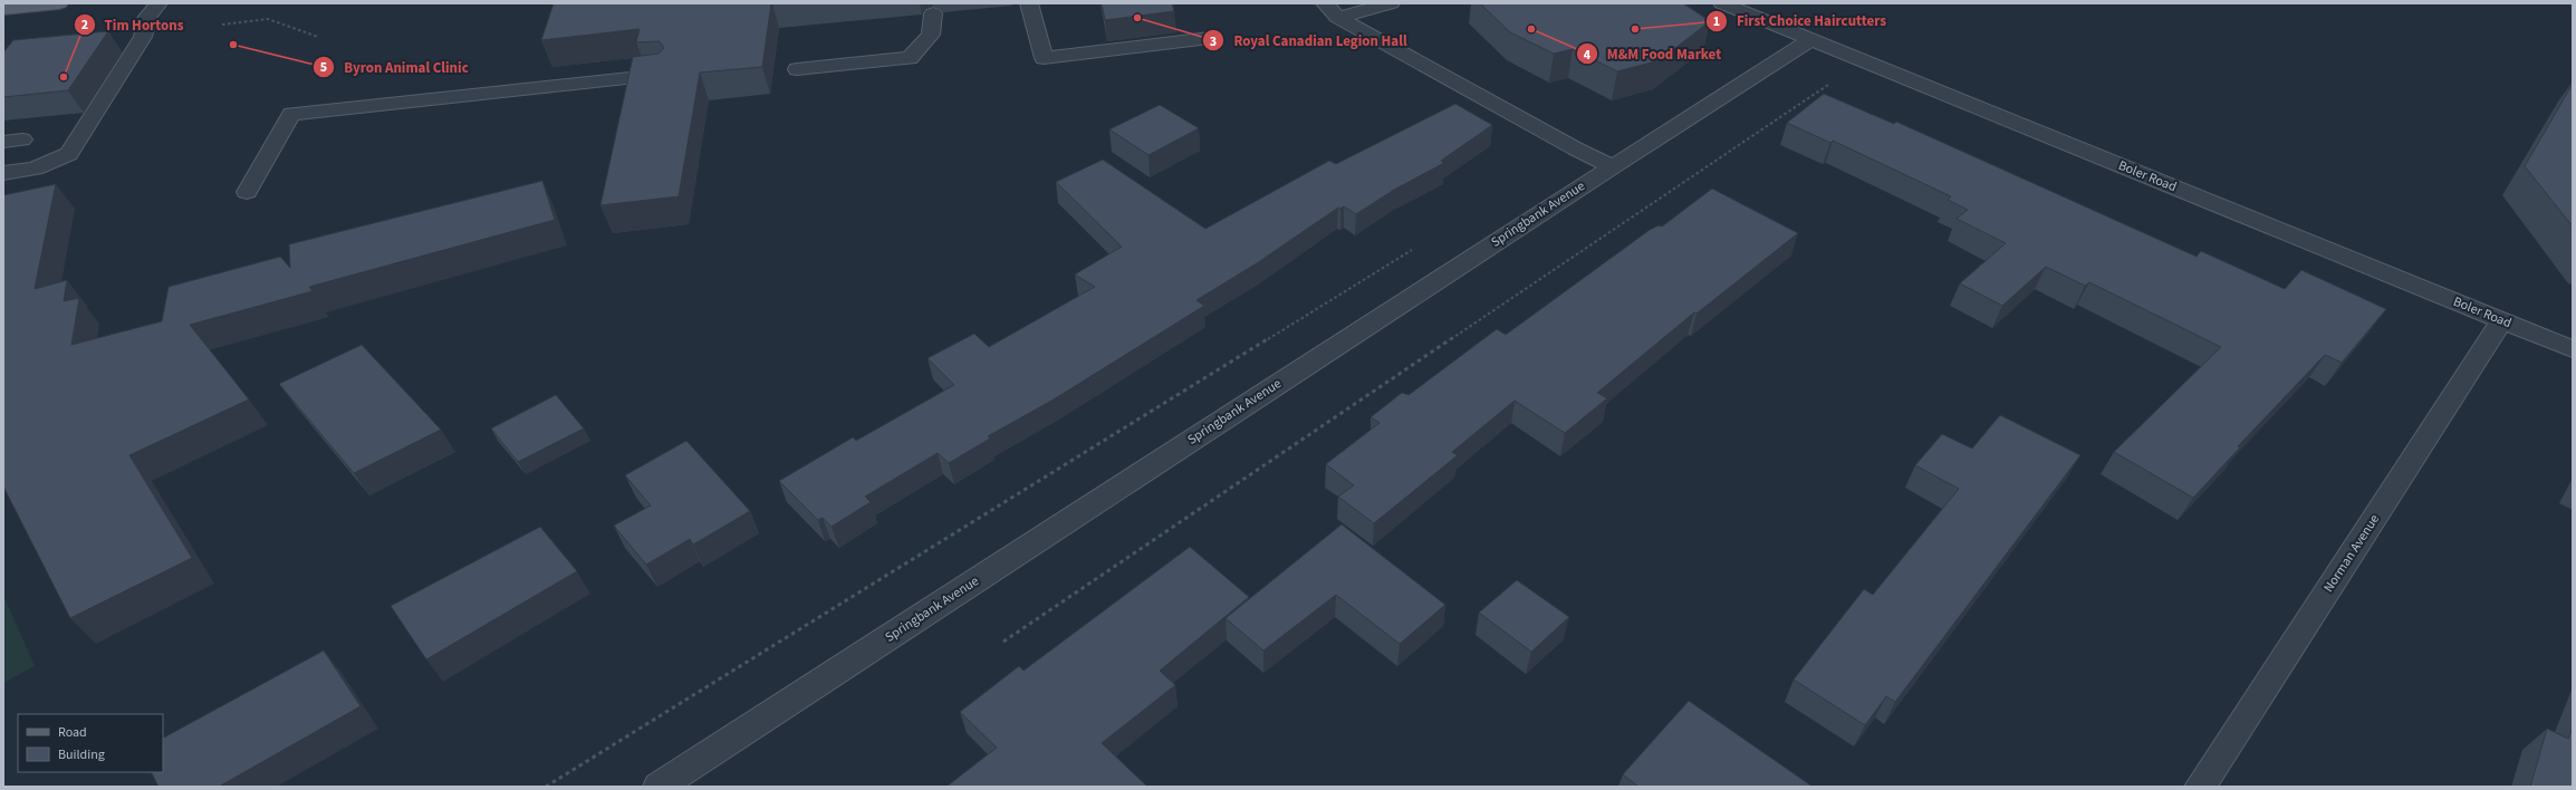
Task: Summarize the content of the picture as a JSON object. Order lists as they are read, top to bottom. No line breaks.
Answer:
{"streets":{"street":["Boler Road","Springbank Avenue","Norman Avenue"]},"crossings":[["Boler Road","Springbank Avenue"],["Boler Road","Norman Avenue"]],"places":["Royal Canadian Legion Hall","M&M Food Market","First Choice Haircutters","Byron Animal Clinic","Tim Hortons"],"legend":["Road","Building"]}
